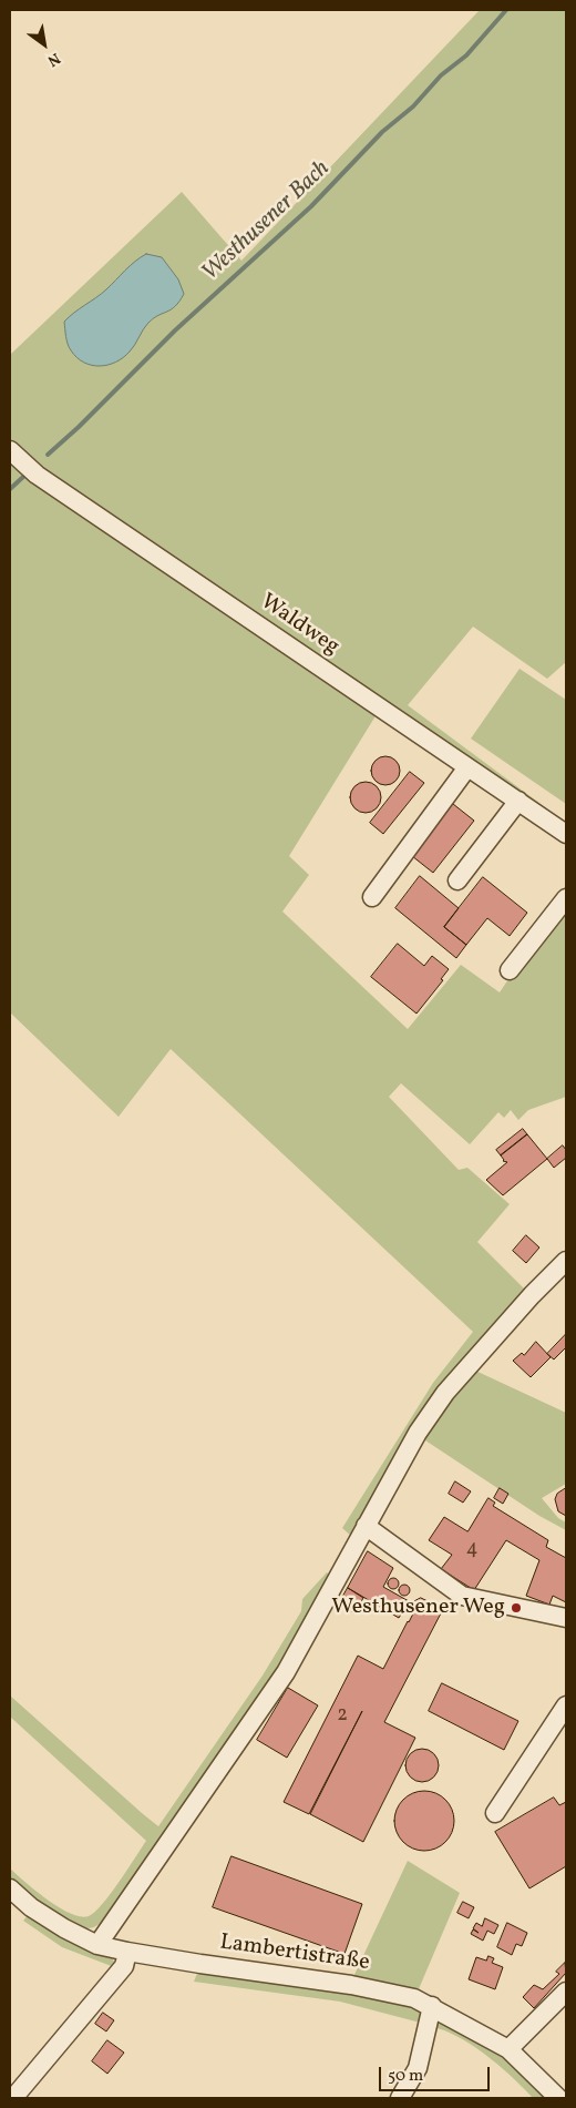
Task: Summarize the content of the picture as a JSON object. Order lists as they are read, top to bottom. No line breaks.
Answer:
{"streets":{"street":["Waldweg","Lambertistraße"]},"water":["Westhusener Bach"],"places":["Westhusener Weg"],"house_numbers":["4","2"],"scale_bar":"50 m","north":"bottom right"}
